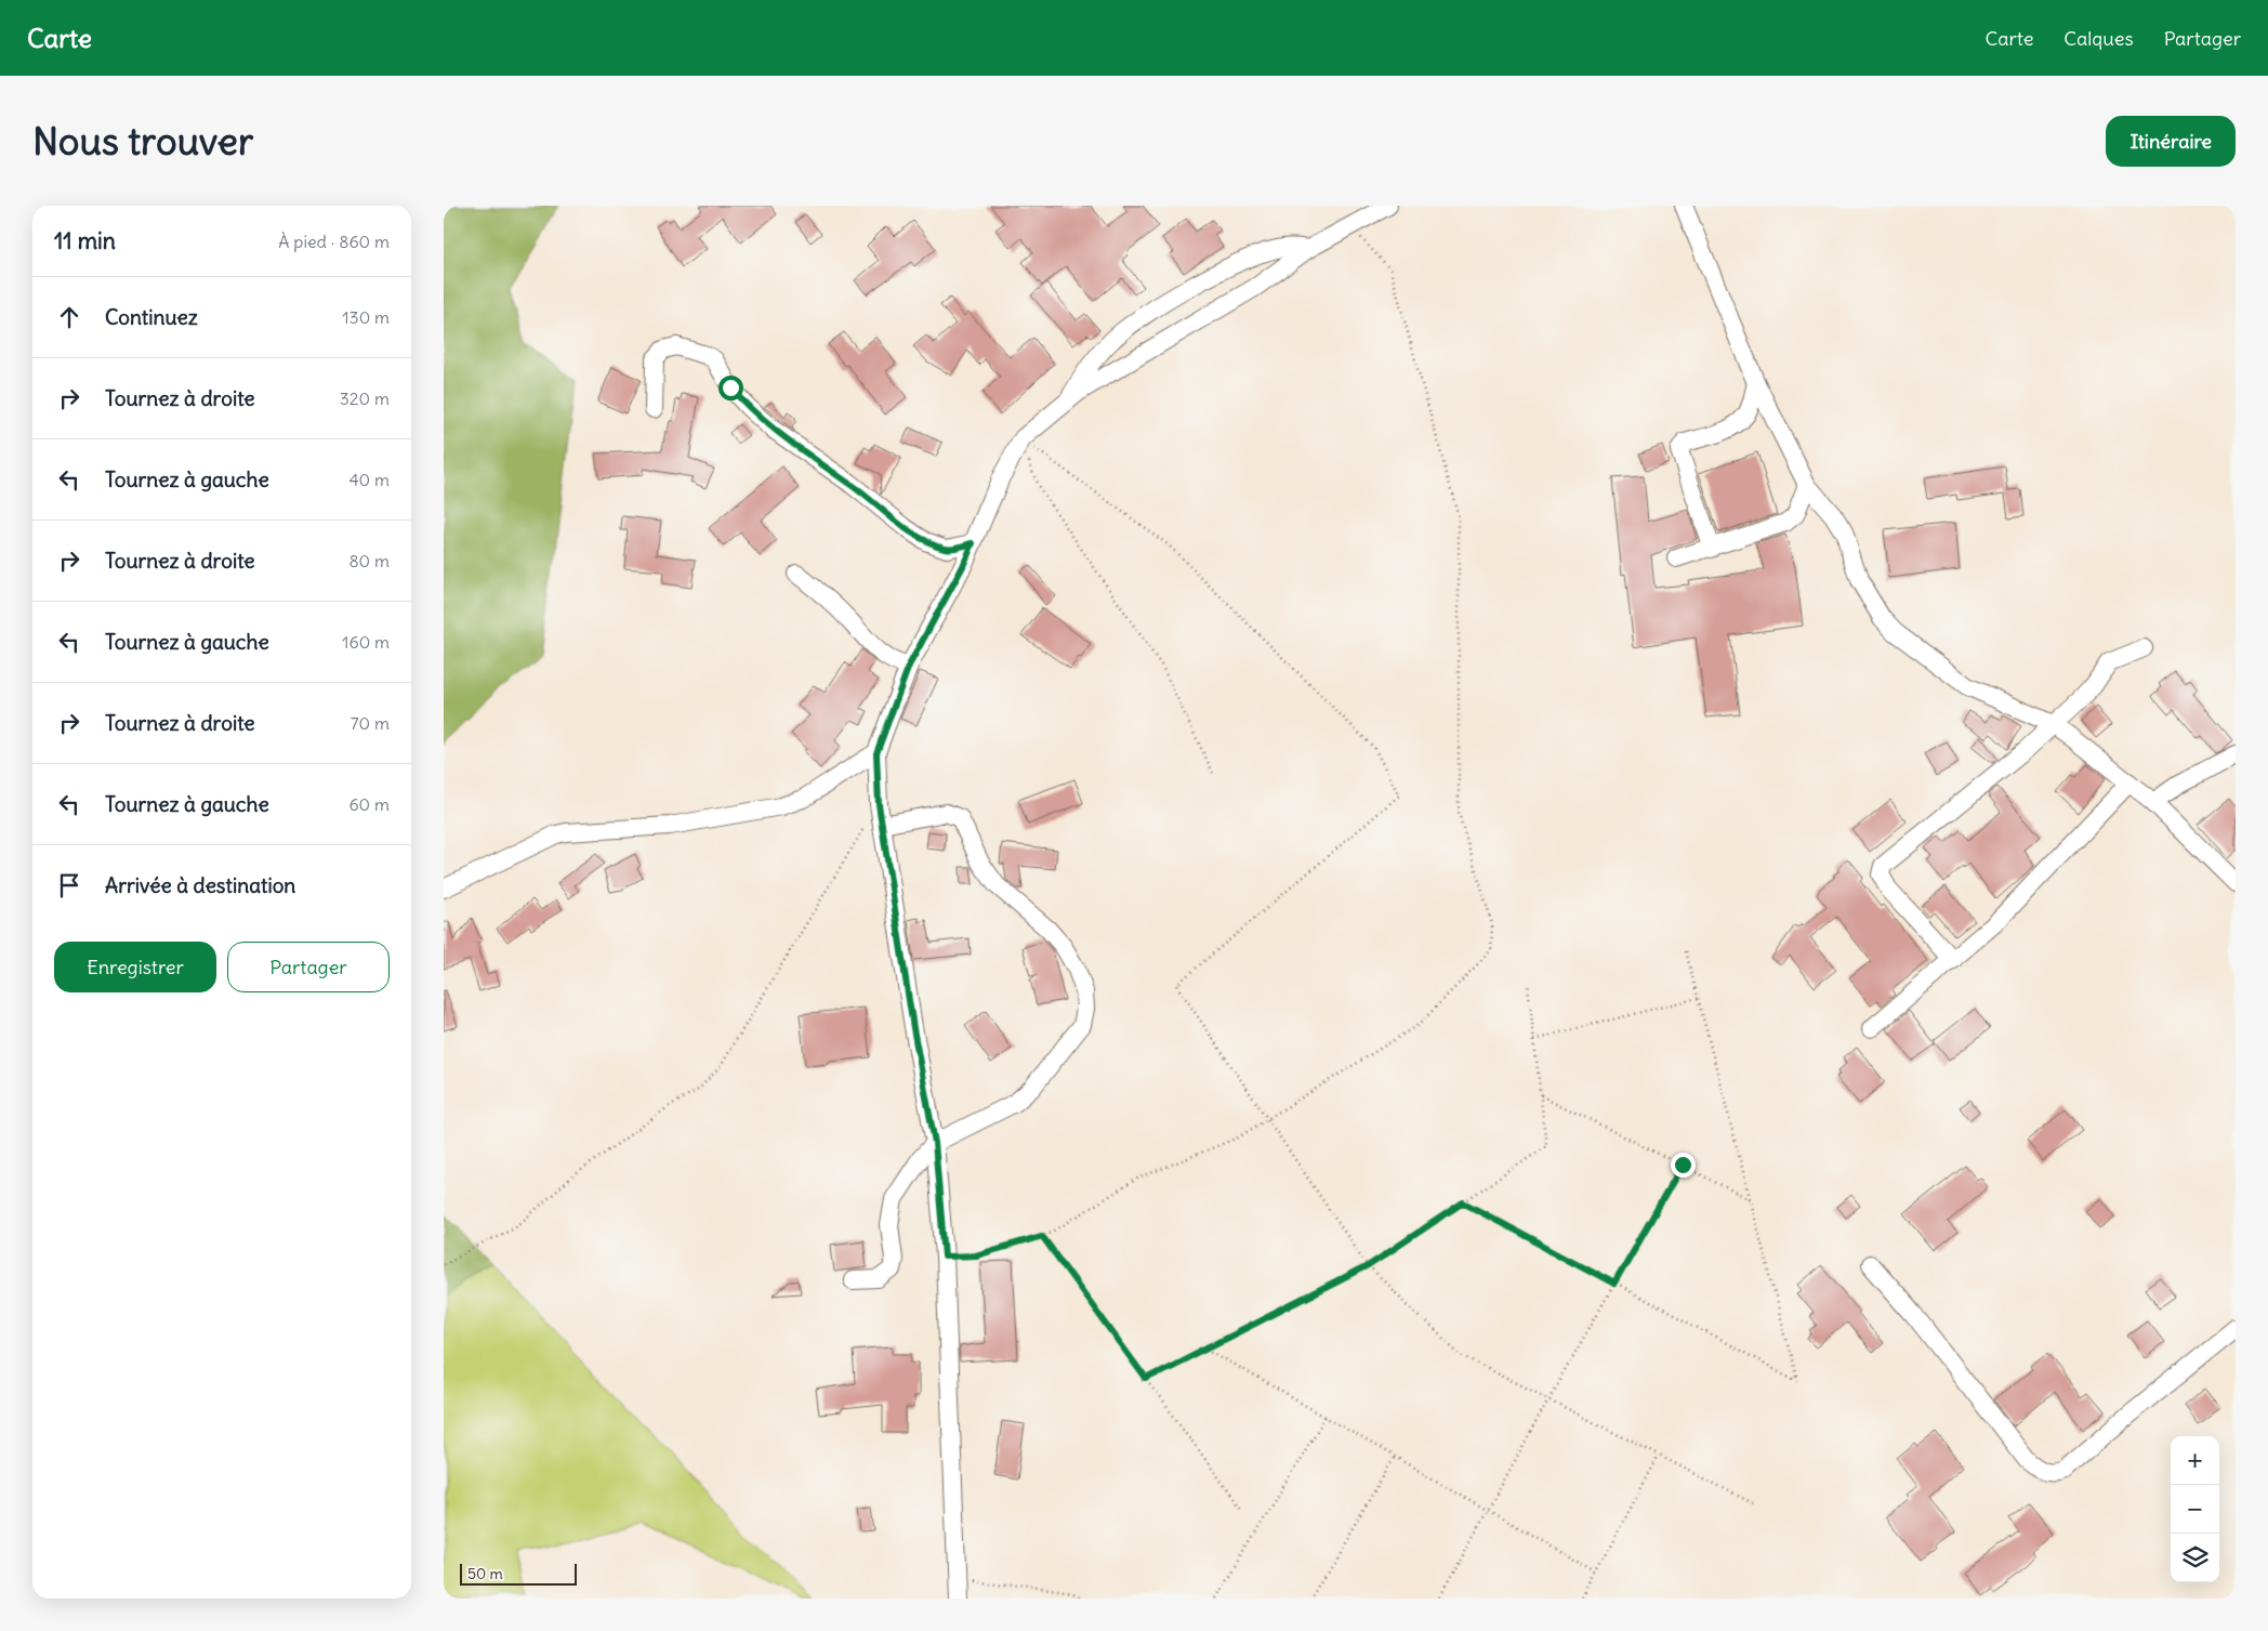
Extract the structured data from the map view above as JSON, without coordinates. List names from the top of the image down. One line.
{"scale_bar":"50 m","page":{"header":"Carte","nav":["Carte","Calques","Partager"],"buttons":["Itinéraire",["Enregistrer","Partager"]],"title":"Nous trouver","heading":["11 min","À pied · 860 m"],"list":[["Continuez","130 m"],["Tournez à droite","320 m"],["Tournez à gauche","40 m"],["Tournez à droite","80 m"],["Tournez à gauche","160 m"],["Tournez à droite","70 m"],["Tournez à gauche","60 m"],"Arrivée à destination"],"map_buttons":["+","−"],"scale":"50 m"}}
